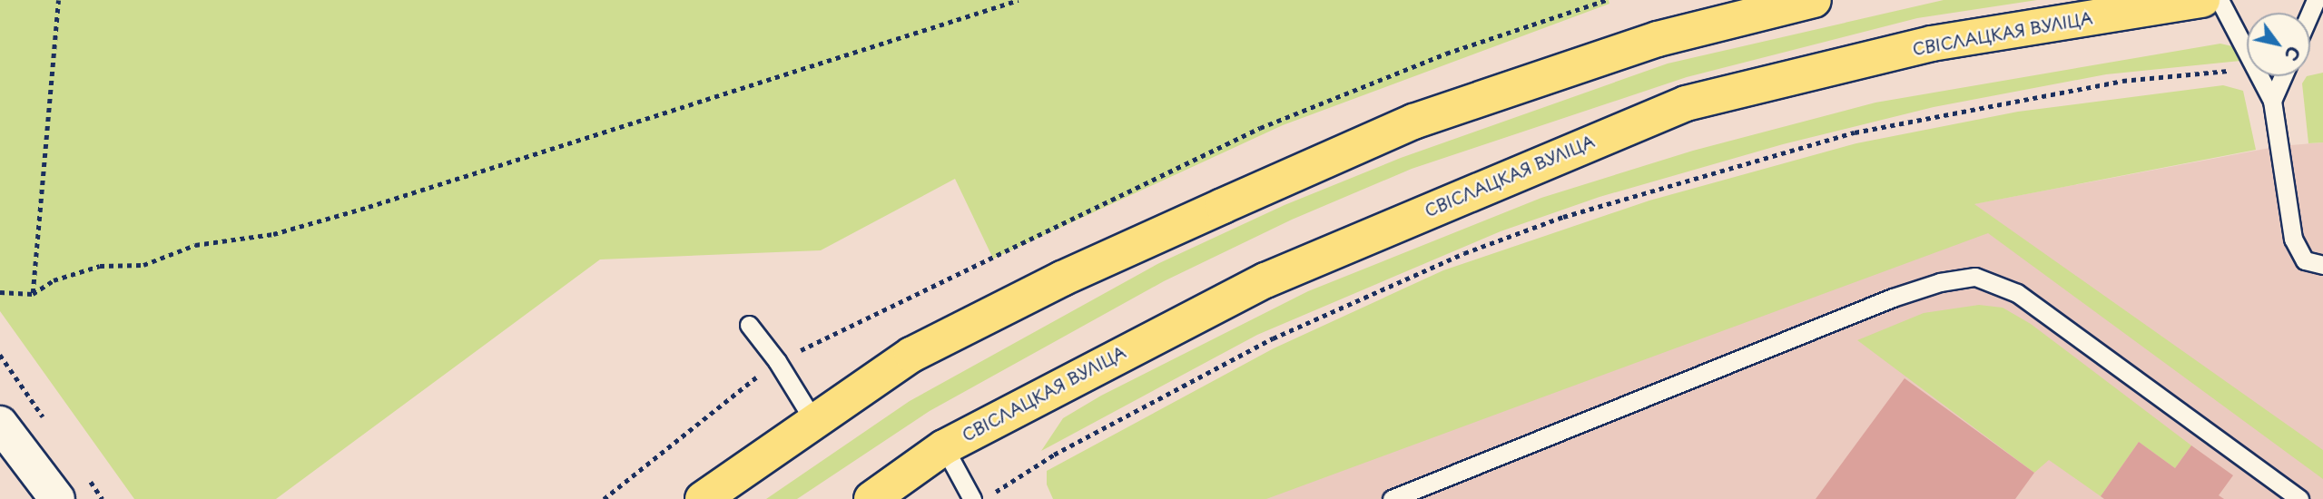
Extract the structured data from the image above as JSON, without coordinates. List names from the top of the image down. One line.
{"streets":{"main road":["СВІСЛАЦКАЯ ВУЛІЦА"]},"north":"bottom right"}
